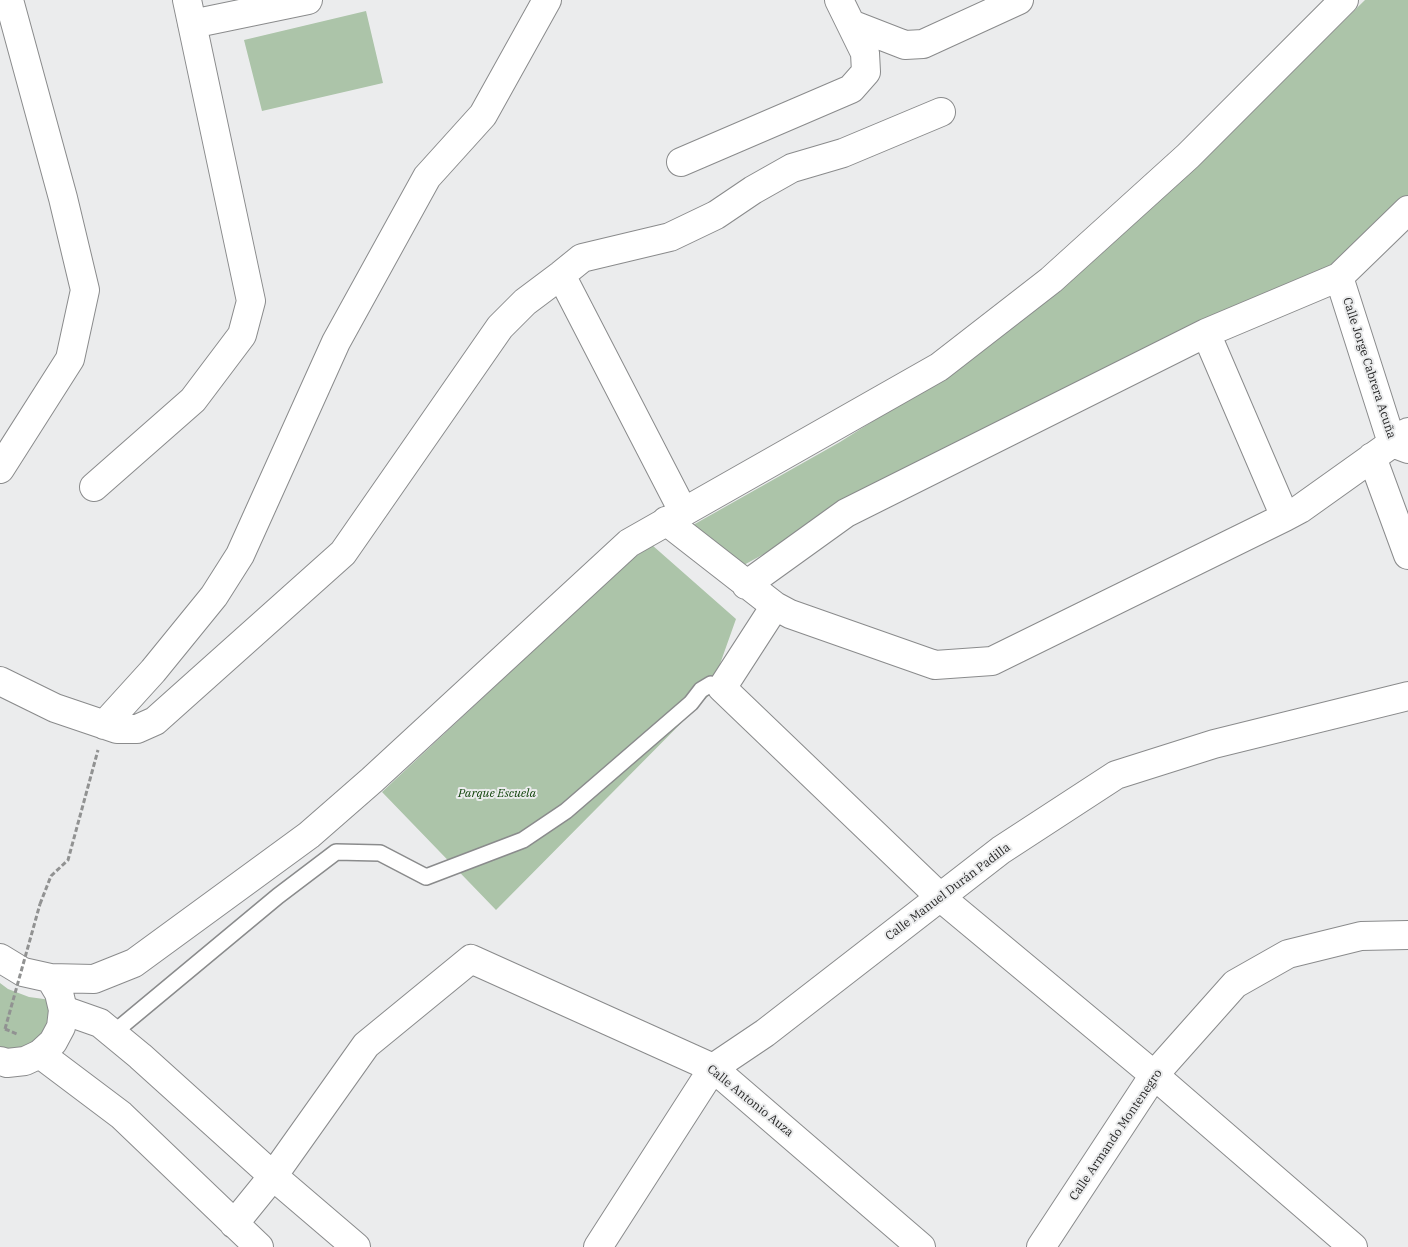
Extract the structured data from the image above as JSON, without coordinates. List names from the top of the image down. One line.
{"streets":{"street":["Calle Jorge Cabrera Acuña","Calle Manuel Durán Padilla","Calle Antonio Auza","Calle Armando Montenegro"]},"crossings":[["Calle Manuel Durán Padilla","Calle Antonio Auza"]],"parks":["Parque Escuela"]}
